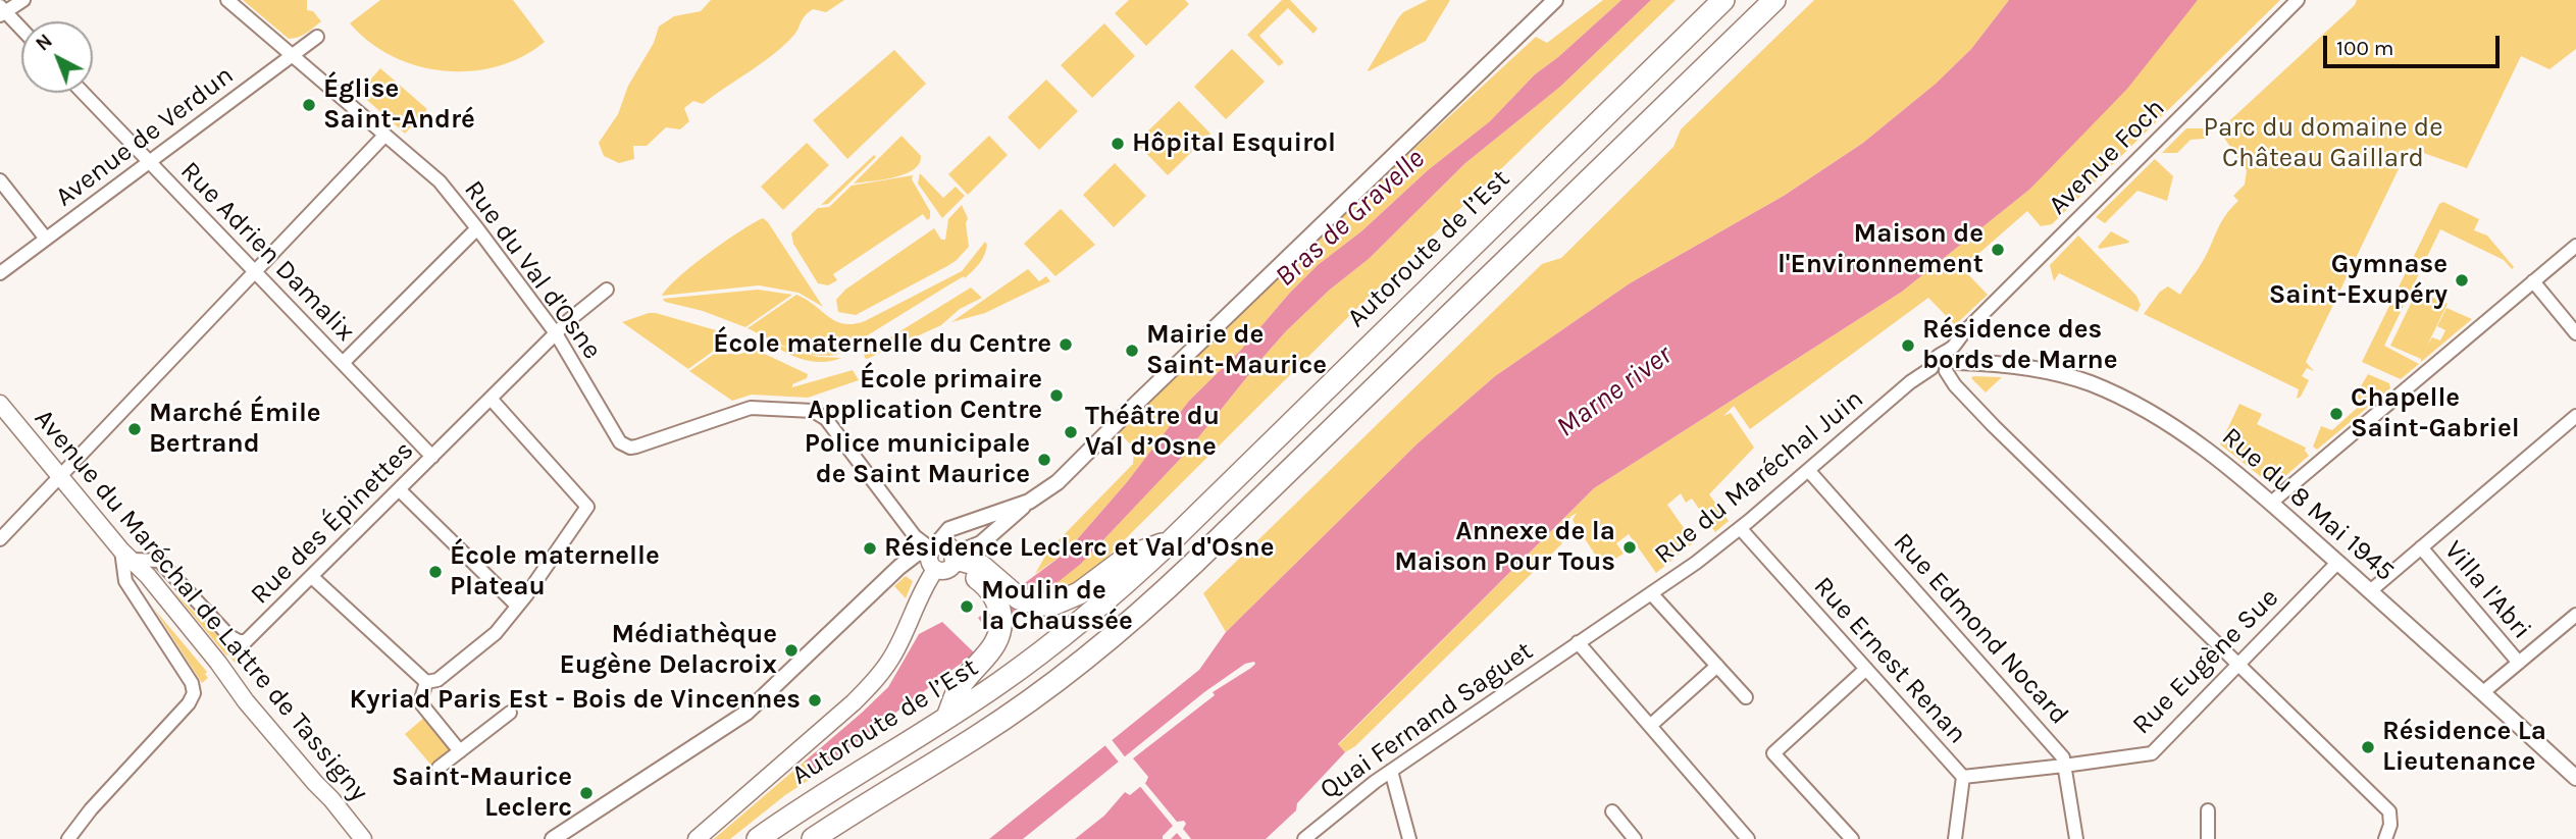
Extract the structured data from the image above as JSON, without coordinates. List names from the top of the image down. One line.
{"streets":{"highway":["Autoroute de l’Est"],"main road":["Avenue du Maréchal de Lattre de Tassigny"],"street":["Avenue de Verdun","Avenue Foch","Rue Adrien Damalix","Rue du Val d'Osne","Rue du Maréchal Juin","Rue du 8 Mai 1945","Rue des Épinettes","Villa l'Abri","Rue Edmond Nocard","Rue Ernest Renan","Rue Eugène Sue","Quai Fernand Saguet"]},"crossings":[["Avenue de Verdun","Rue Adrien Damalix"],["Avenue de Verdun","Rue du Val d'Osne"],["Avenue Foch","Rue du Maréchal Juin"],["Avenue Foch","Rue du 8 Mai 1945"],["Rue Adrien Damalix","Rue des Épinettes"],["Rue du Val d'Osne","Rue des Épinettes"],["Rue du Maréchal Juin","Rue Edmond Nocard"],["Rue du Maréchal Juin","Rue Ernest Renan"],["Rue du Maréchal Juin","Quai Fernand Saguet"],["Rue du 8 Mai 1945","Rue Eugène Sue"],["Rue des Épinettes","Avenue du Maréchal de Lattre de Tassigny"],["Rue Edmond Nocard","Rue Eugène Sue"],["Rue Ernest Renan","Rue Eugène Sue"]],"water":["Bras de Gravelle","Marne river"],"parks":["Parc du domaine de Château Gaillard"],"places":["Église Saint-André","Hôpital Esquirol","Maison de l'Environnement","Gymnase Saint-Exupéry","École maternelle du Centre","Résidence des bords de Marne","Mairie de Saint-Maurice","École primaire Application Centre","Chapelle Saint-Gabriel","Marché Émile Bertrand","Théâtre du Val d’Osne","Police municipale de Saint Maurice","Annexe de la Maison Pour Tous","Résidence Leclerc et Val d'Osne","École maternelle Plateau","Moulin de la Chaussée","Médiathèque Eugène Delacroix","Kyriad Paris Est - Bois de Vincennes","Résidence La Lieutenance","Saint-Maurice Leclerc"],"scale_bar":"100 m","north":"top left"}
